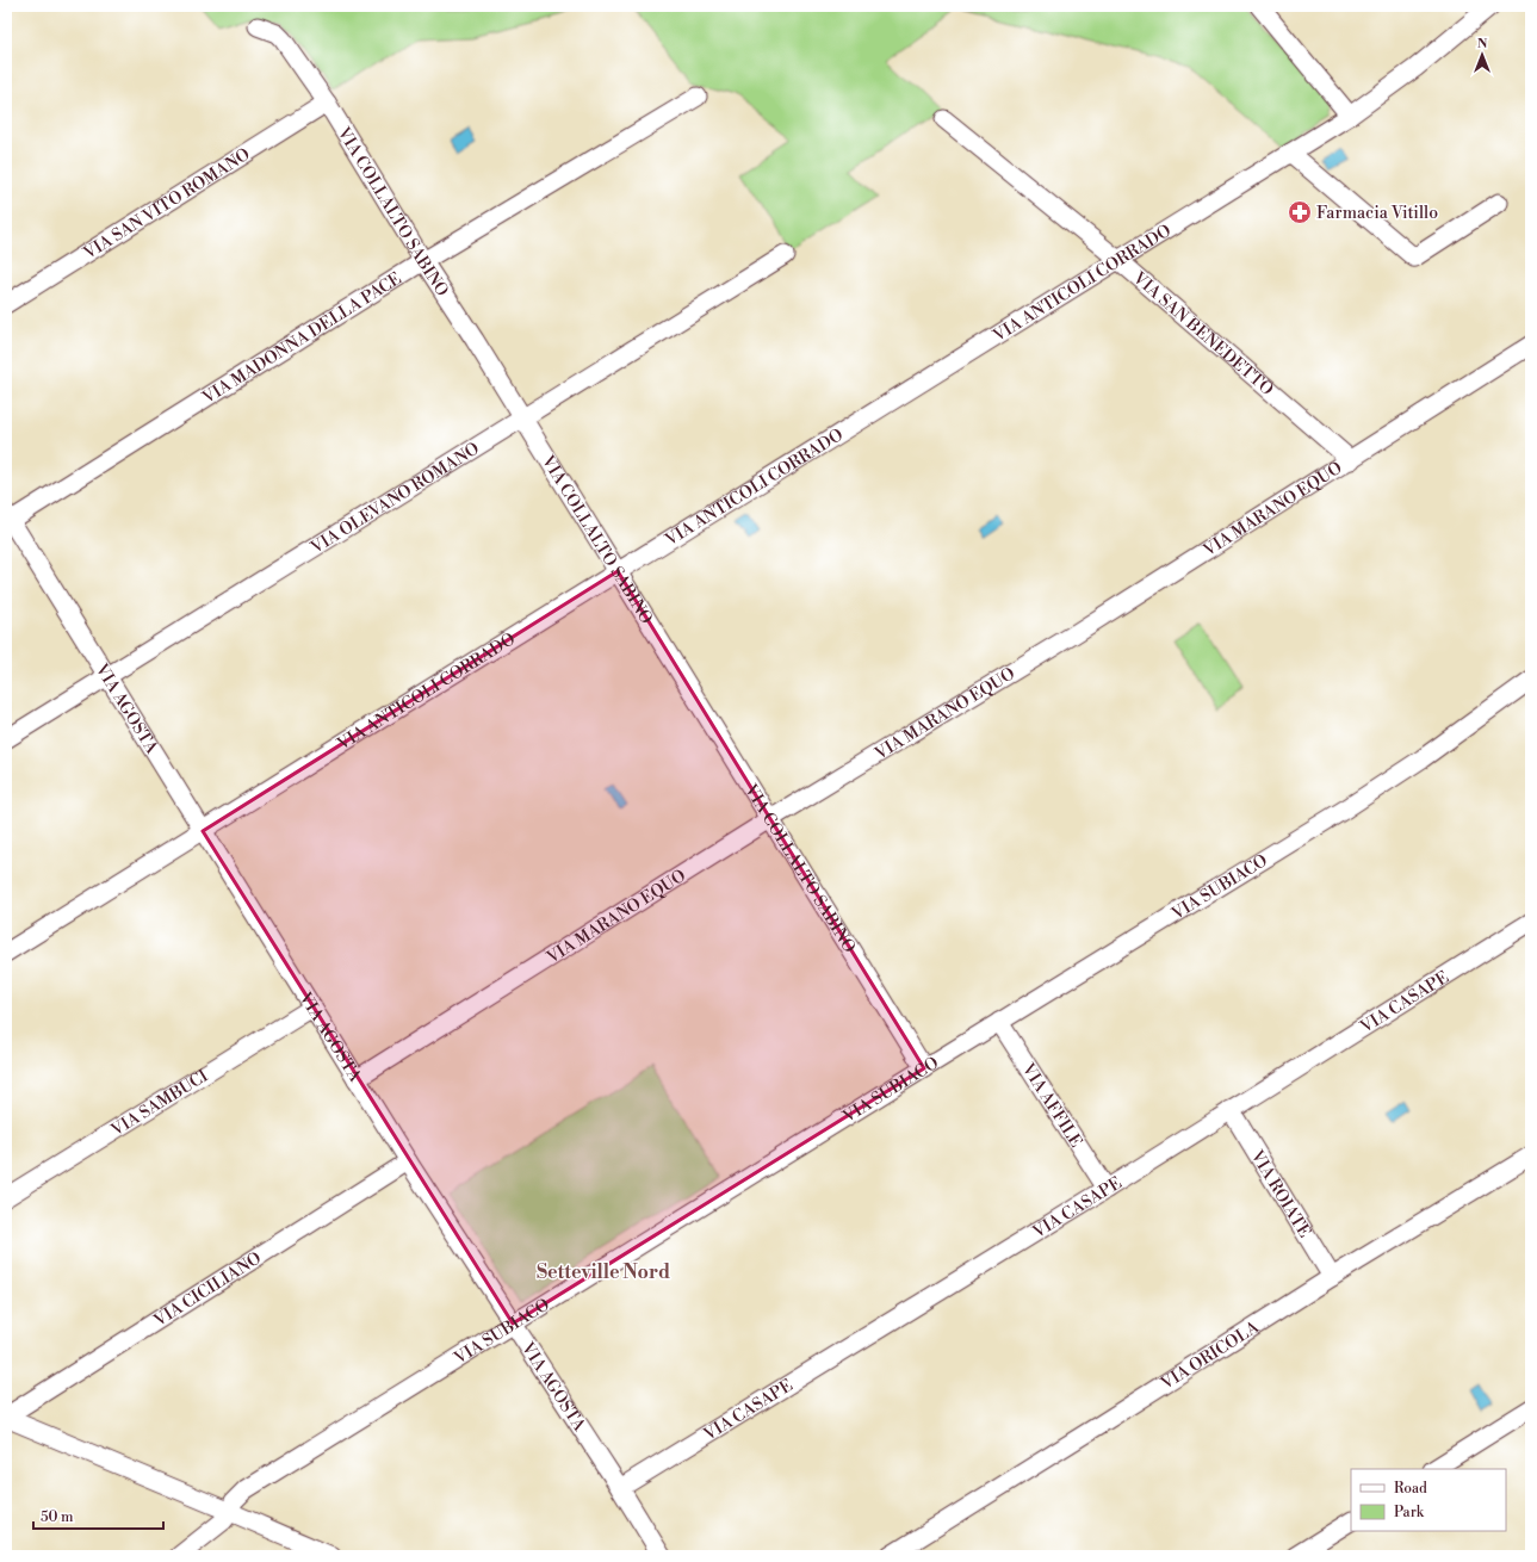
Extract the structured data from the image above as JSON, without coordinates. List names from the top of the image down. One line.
{"streets":{"street":["VIA SAN VITO ROMANO","VIA COLLALTO SABINO","VIA ANTICOLI CORRADO","VIA SAN BENEDETTO","VIA MADONNA DELLA PACE","VIA OLEVANO ROMANO","VIA MARANO EQUO","VIA AGOSTA","VIA SUBIACO","VIA CASAPE","VIA SAMBUCI","VIA AFFILE","VIA ROIATE","VIA CICILIANO","VIA ORICOLA"]},"crossings":[["VIA SAN VITO ROMANO","VIA COLLALTO SABINO"],["VIA COLLALTO SABINO","VIA ANTICOLI CORRADO"],["VIA COLLALTO SABINO","VIA MADONNA DELLA PACE"],["VIA COLLALTO SABINO","VIA OLEVANO ROMANO"],["VIA COLLALTO SABINO","VIA MARANO EQUO"],["VIA COLLALTO SABINO","VIA SUBIACO"],["VIA ANTICOLI CORRADO","VIA SAN BENEDETTO"],["VIA ANTICOLI CORRADO","VIA AGOSTA"],["VIA SAN BENEDETTO","VIA MARANO EQUO"],["VIA MADONNA DELLA PACE","VIA AGOSTA"],["VIA OLEVANO ROMANO","VIA AGOSTA"],["VIA MARANO EQUO","VIA AGOSTA"],["VIA AGOSTA","VIA SUBIACO"],["VIA AGOSTA","VIA CASAPE"],["VIA AGOSTA","VIA SAMBUCI"],["VIA AGOSTA","VIA CICILIANO"],["VIA SUBIACO","VIA AFFILE"],["VIA CASAPE","VIA AFFILE"],["VIA CASAPE","VIA ROIATE"],["VIA ROIATE","VIA ORICOLA"]],"districts":["Setteville Nord"],"places":{"pharmacy":["Farmacia Vitillo"]},"legend":["Road","Park"],"scale_bar":"50 m","north":"top"}
